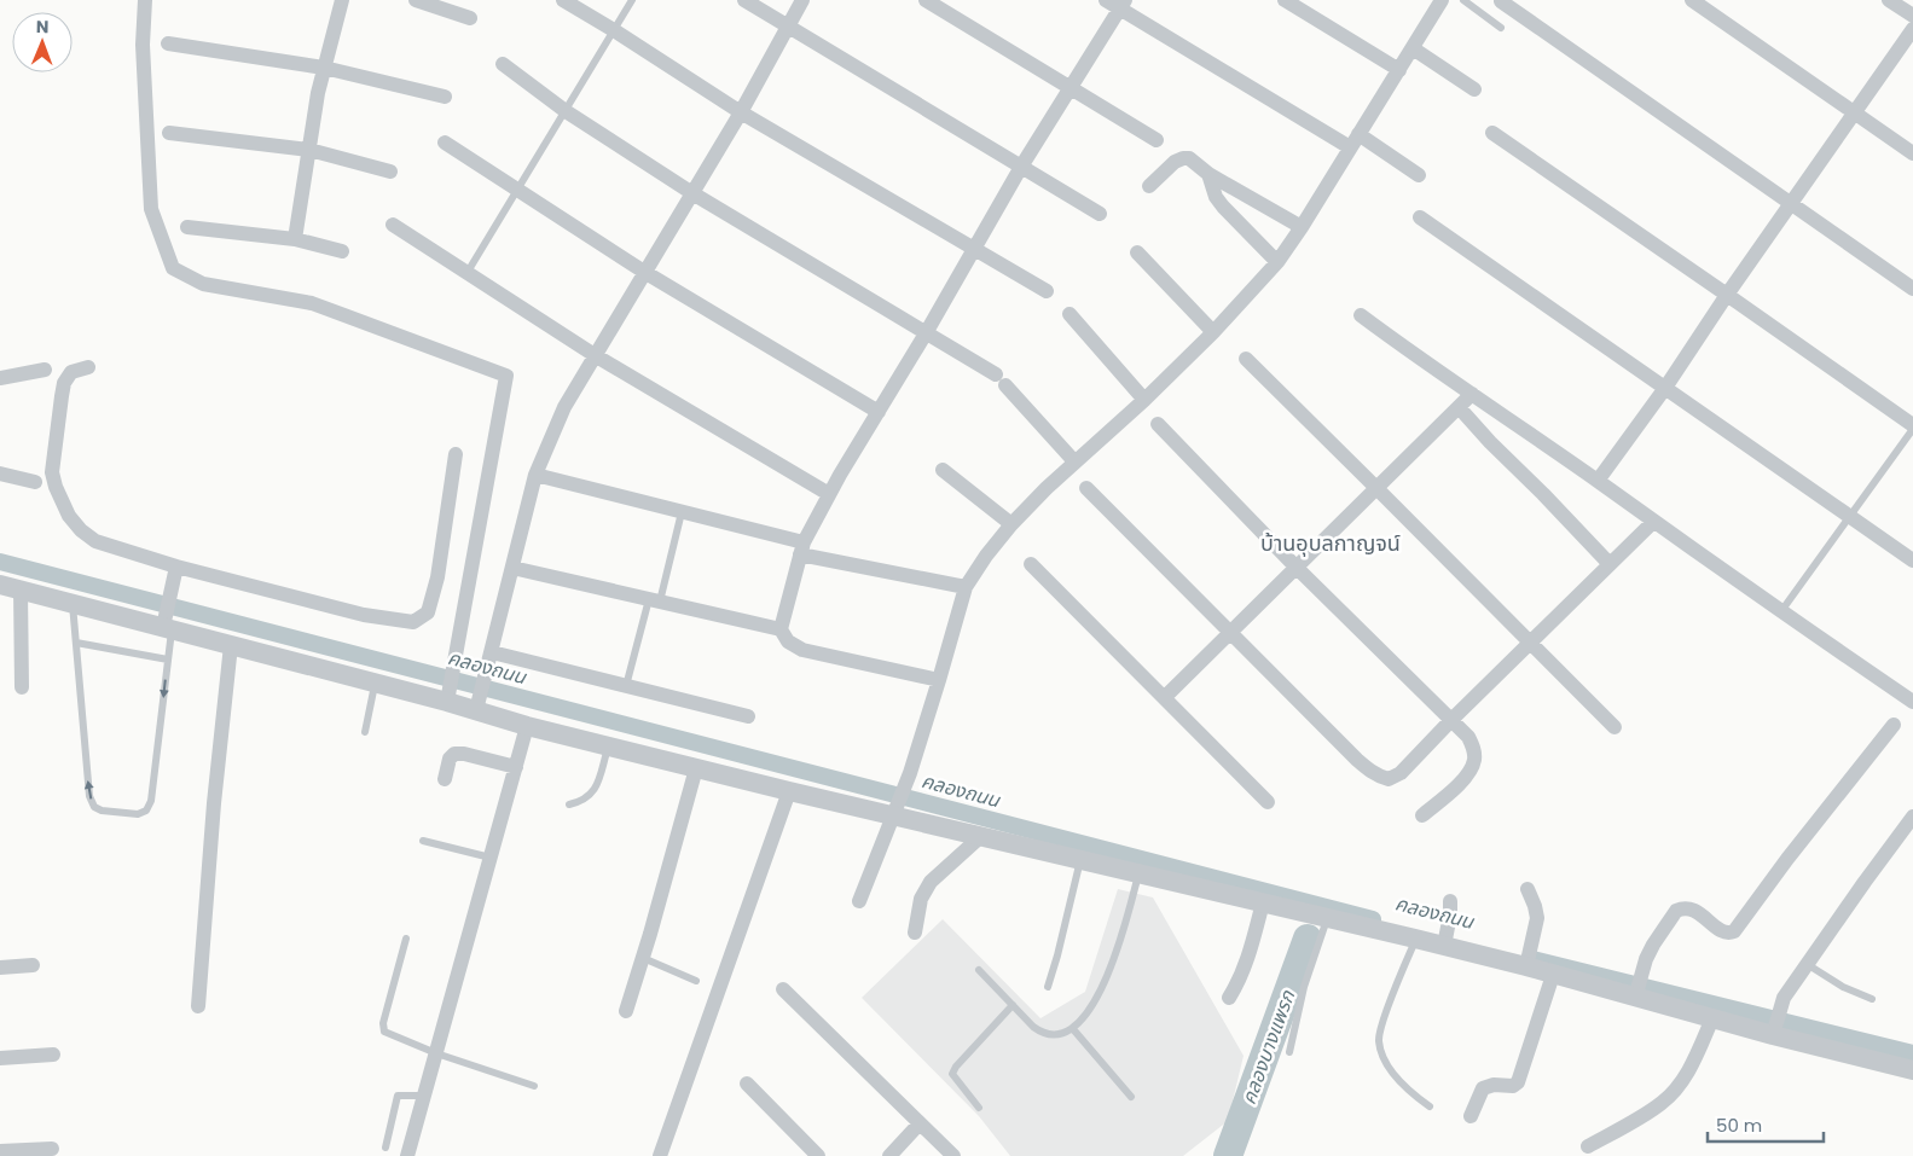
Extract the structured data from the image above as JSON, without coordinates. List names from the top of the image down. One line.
{"districts":["บ้านอุบลกาญจน์"],"water":["คลองถนน","คลองบางแพรก"],"scale_bar":"50 m","north":"top"}
